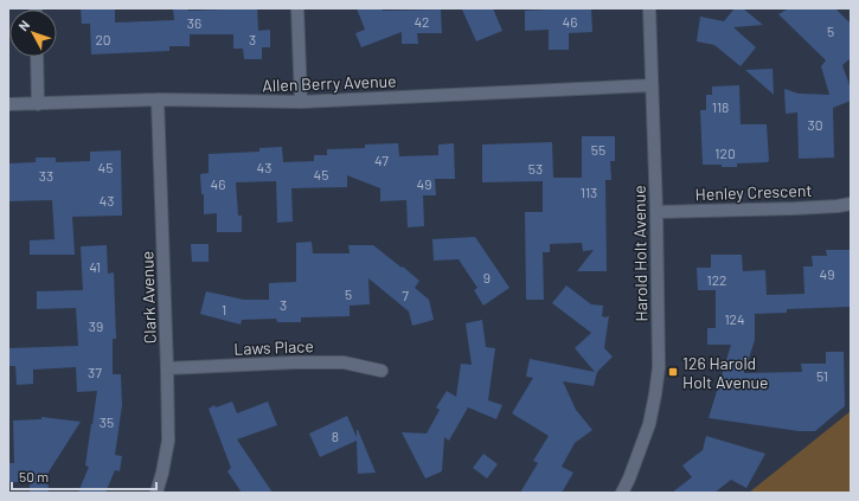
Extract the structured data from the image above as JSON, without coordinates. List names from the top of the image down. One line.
{"streets":{"street":["Allen Berry Avenue","Henley Crescent","Harold Holt Avenue","Clark Avenue","Laws Place"]},"crossings":[["Allen Berry Avenue","Harold Holt Avenue"],["Allen Berry Avenue","Clark Avenue"],["Henley Crescent","Harold Holt Avenue"],["Clark Avenue","Laws Place"]],"places":{"transit":["126 Harold Holt Avenue"]},"house_numbers":["42","46","36","5","20","3","118","30","55","120","47","45","43","53","45","33","46","49","113","43","41","49","9","122","5","7","3","1","124","39","37","51","35","8"],"scale_bar":"50 m","north":"top left"}
